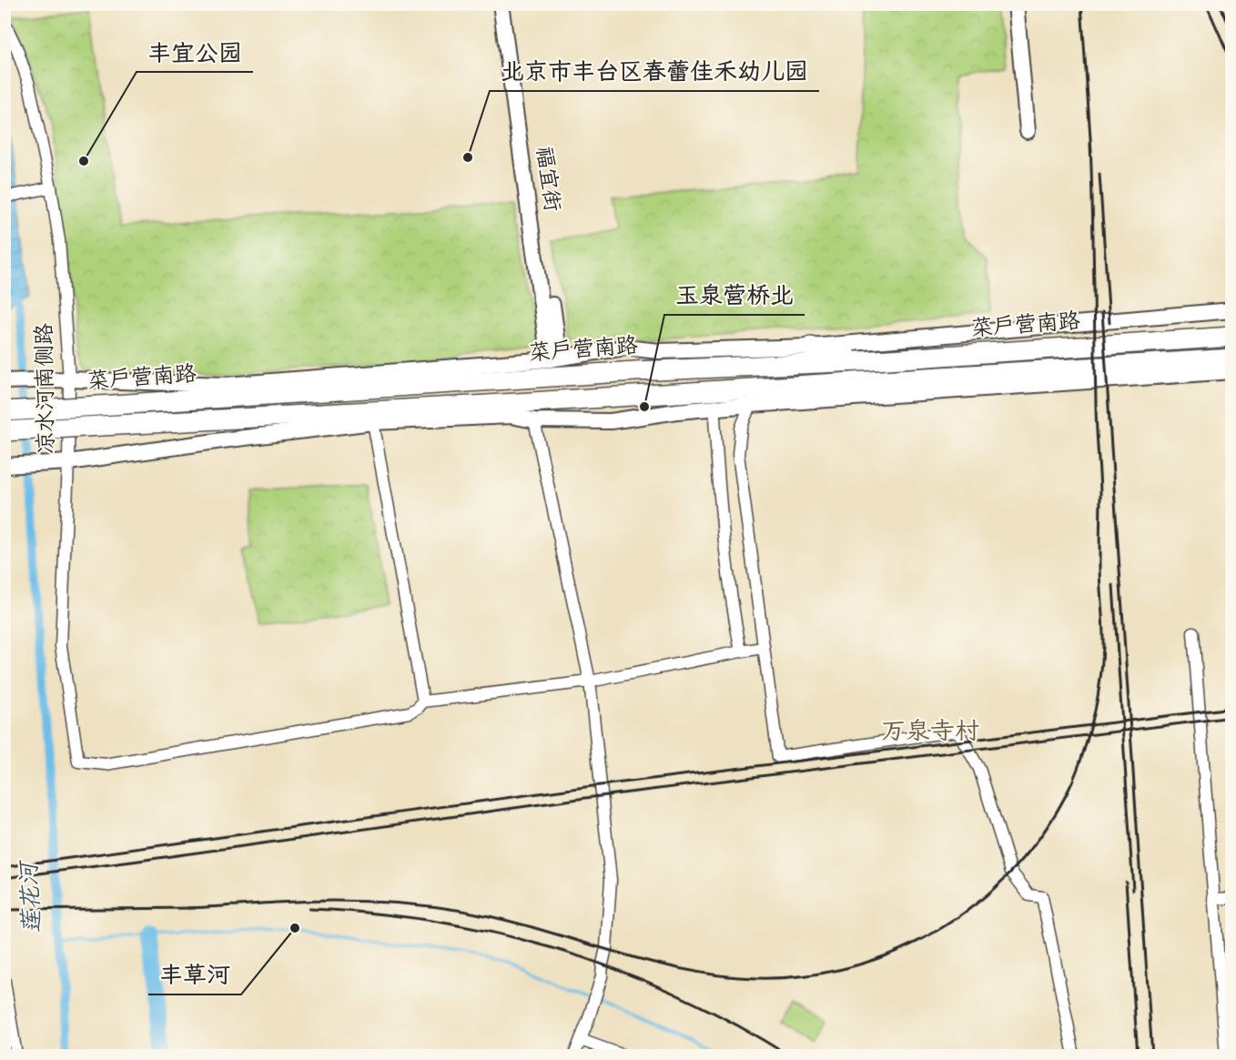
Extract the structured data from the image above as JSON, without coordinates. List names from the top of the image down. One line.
{"streets":{"highway":["菜户营南路"],"street":["福宜街","凉水河南侧路"]},"crossings":[["福宜街","菜户营南路"],["菜户营南路","凉水河南侧路"]],"districts":["万泉寺村"],"water":["莲花河"],"places":["北京市丰台区春蕾佳禾幼儿园","丰宜公园","玉泉营桥北","丰草河"]}
